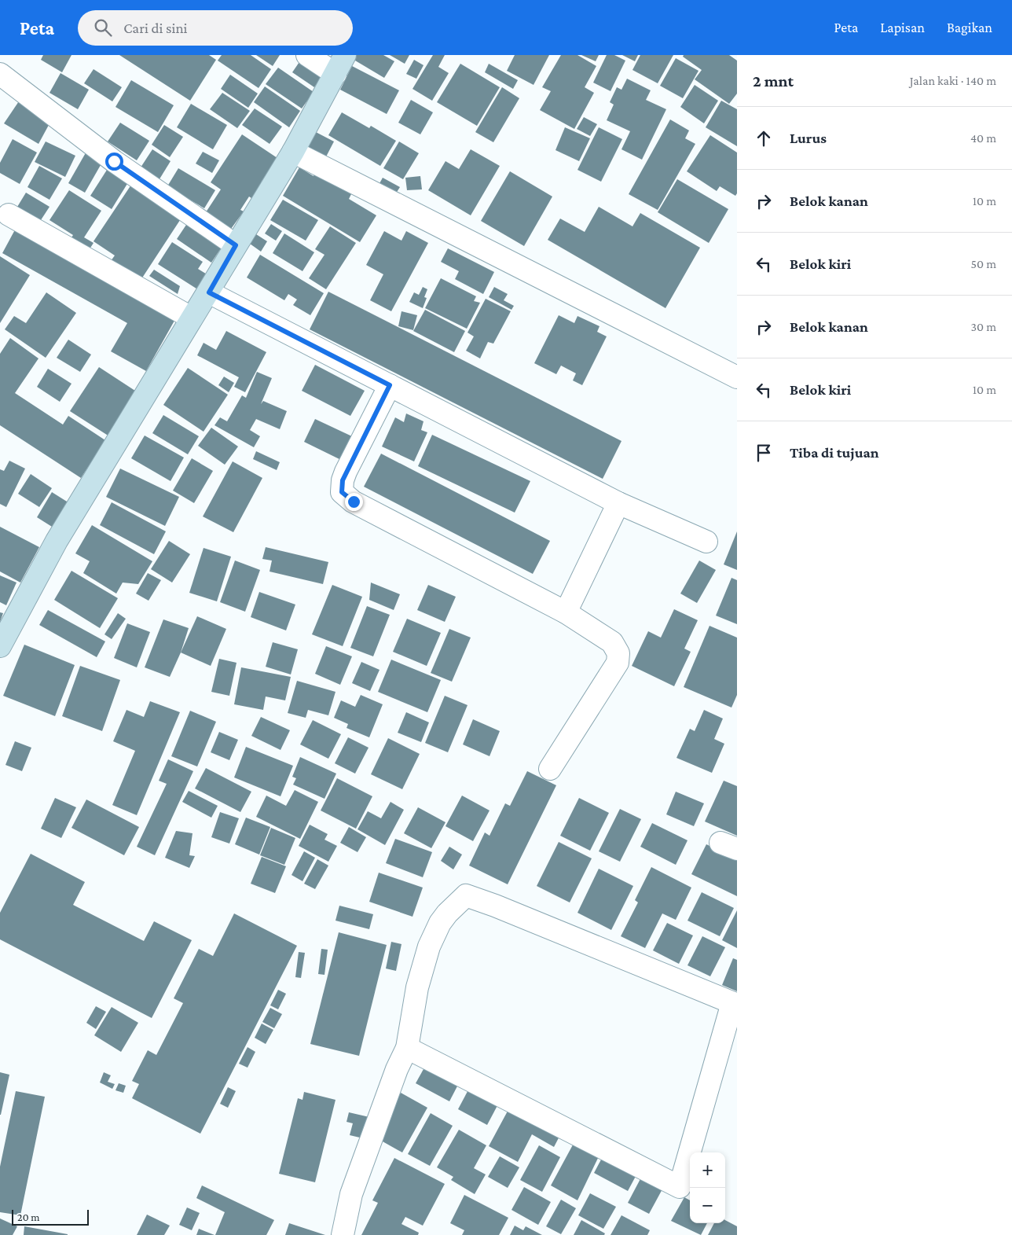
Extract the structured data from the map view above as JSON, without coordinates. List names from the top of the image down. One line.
{"scale_bar":"20 m","page":{"header":"Peta","search":"Cari di sini","nav":["Peta","Lapisan","Bagikan"],"heading":["2 mnt","Jalan kaki · 140 m"],"list":[["Lurus","40 m"],["Belok kanan","10 m"],["Belok kiri","50 m"],["Belok kanan","30 m"],["Belok kiri","10 m"],"Tiba di tujuan"],"map_buttons":["+","−"],"scale":"20 m"}}
